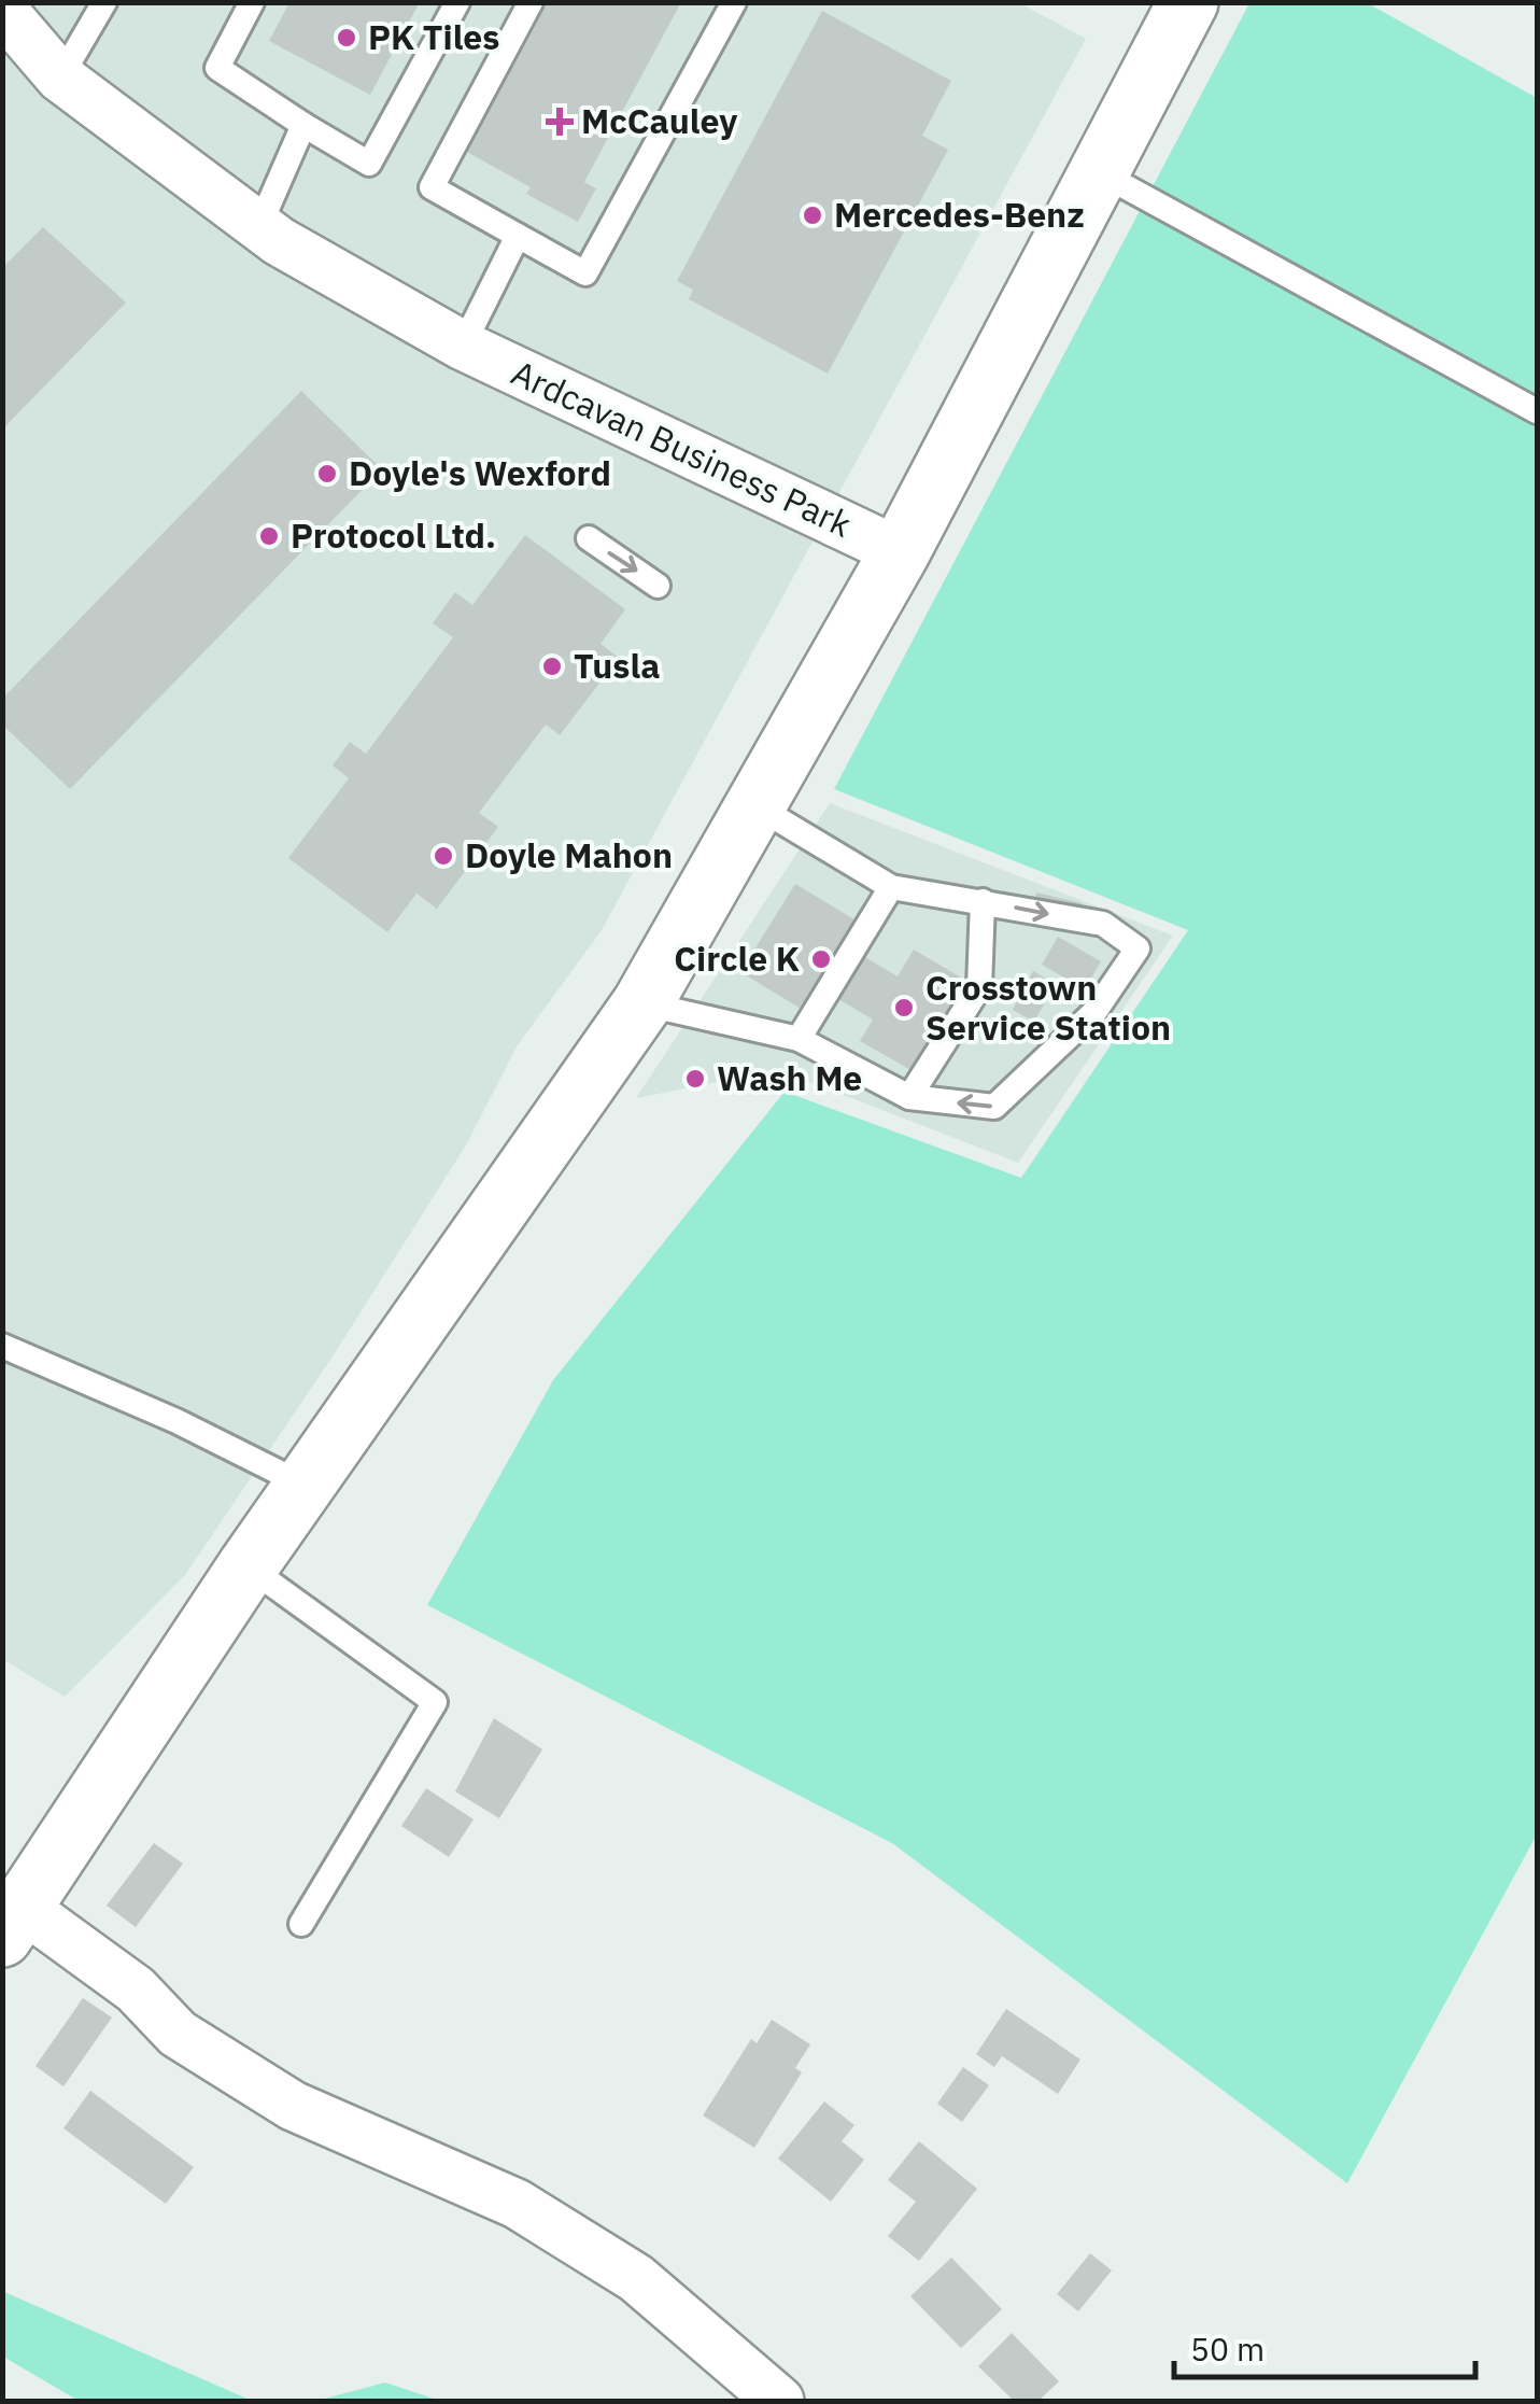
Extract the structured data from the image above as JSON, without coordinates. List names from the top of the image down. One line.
{"streets":{"street":["Ardcavan Business Park"]},"places":{"other":["PK Tiles","Mercedes-Benz","Doyle's Wexford","Protocol Ltd.","Tusla","Doyle Mahon","Circle K","Crosstown Service Station","Wash Me"],"health":["McCauley"]},"scale_bar":"50 m"}
